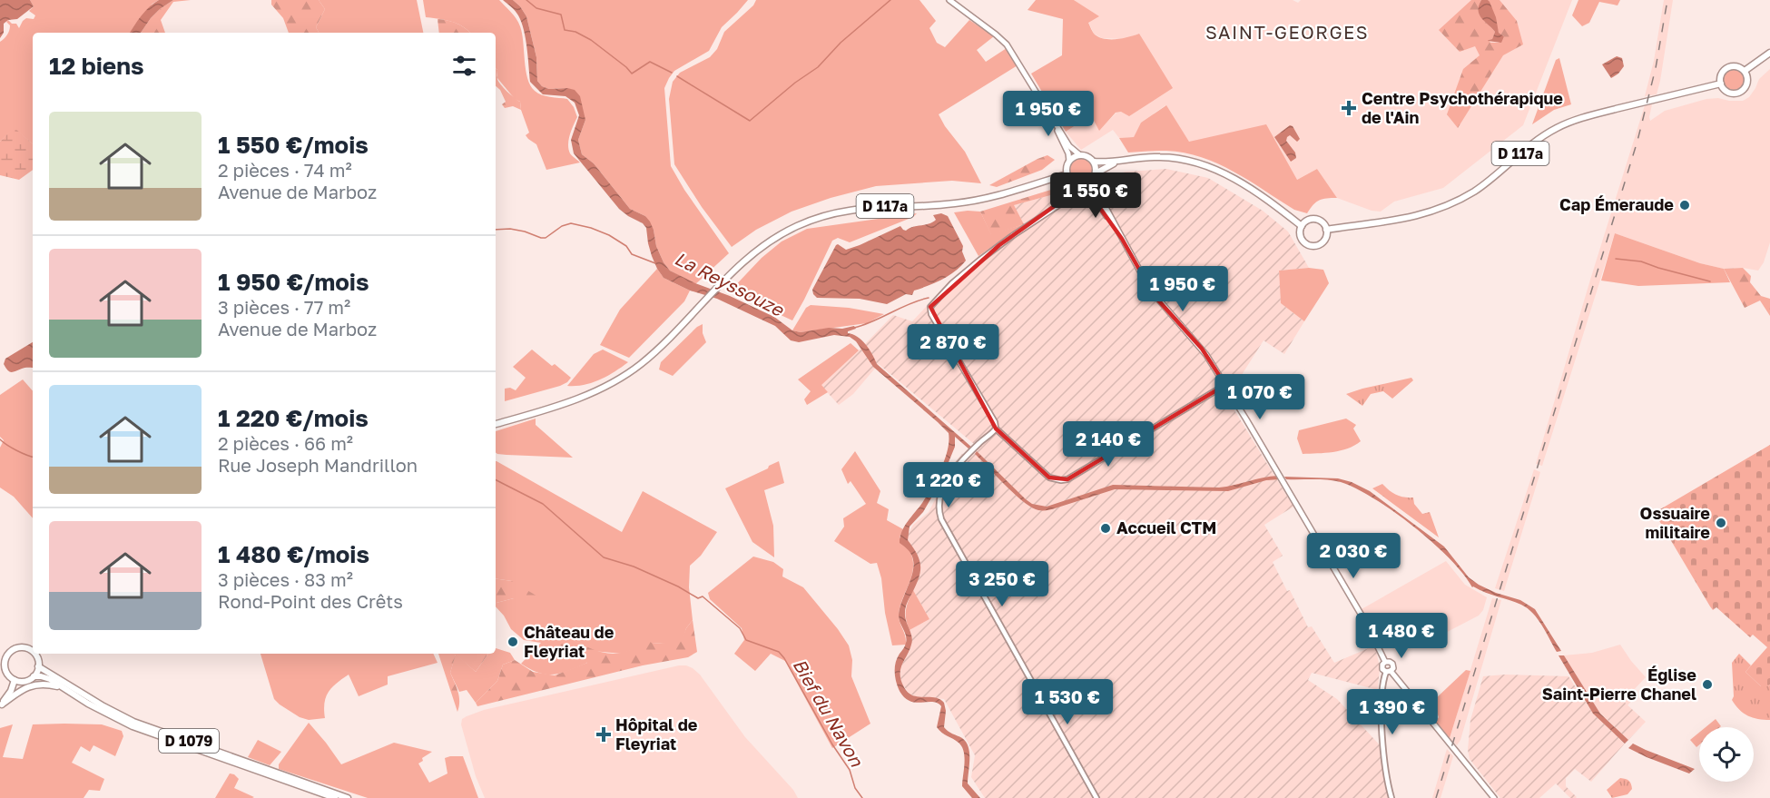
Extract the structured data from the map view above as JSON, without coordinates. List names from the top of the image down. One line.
{"streets":{"main road":["D 117a","D 1079"]},"districts":["SAINT-GEORGES"],"water":["La Reyssouze","Bief du Navon"],"places":{"health":["Centre Psychothérapique de l'Ain","Hôpital de Fleyriat"],"other":["Cap Émeraude","Ossuaire militaire","Accueil CTM","Château de Fleyriat","Église Saint-Pierre Chanel"]},"page":{"heading":"12 biens","price":["1 950 €","1 550 €","1 950 €","2 870 €","1 070 €","2 140 €","1 220 €","2 030 €","3 250 €","1 480 €","1 530 €","1 390 €"],"list":[{"name":"1 550 €/mois","note":"2 pièces · 74 m² · Avenue de Marboz"},{"name":"1 950 €/mois","note":"3 pièces · 77 m² · Avenue de Marboz"},{"name":"1 220 €/mois","note":"2 pièces · 66 m² · Rue Joseph Mandrillon"},{"name":"1 480 €/mois","note":"3 pièces · 83 m² · Rond-Point des Crêts"}]}}
